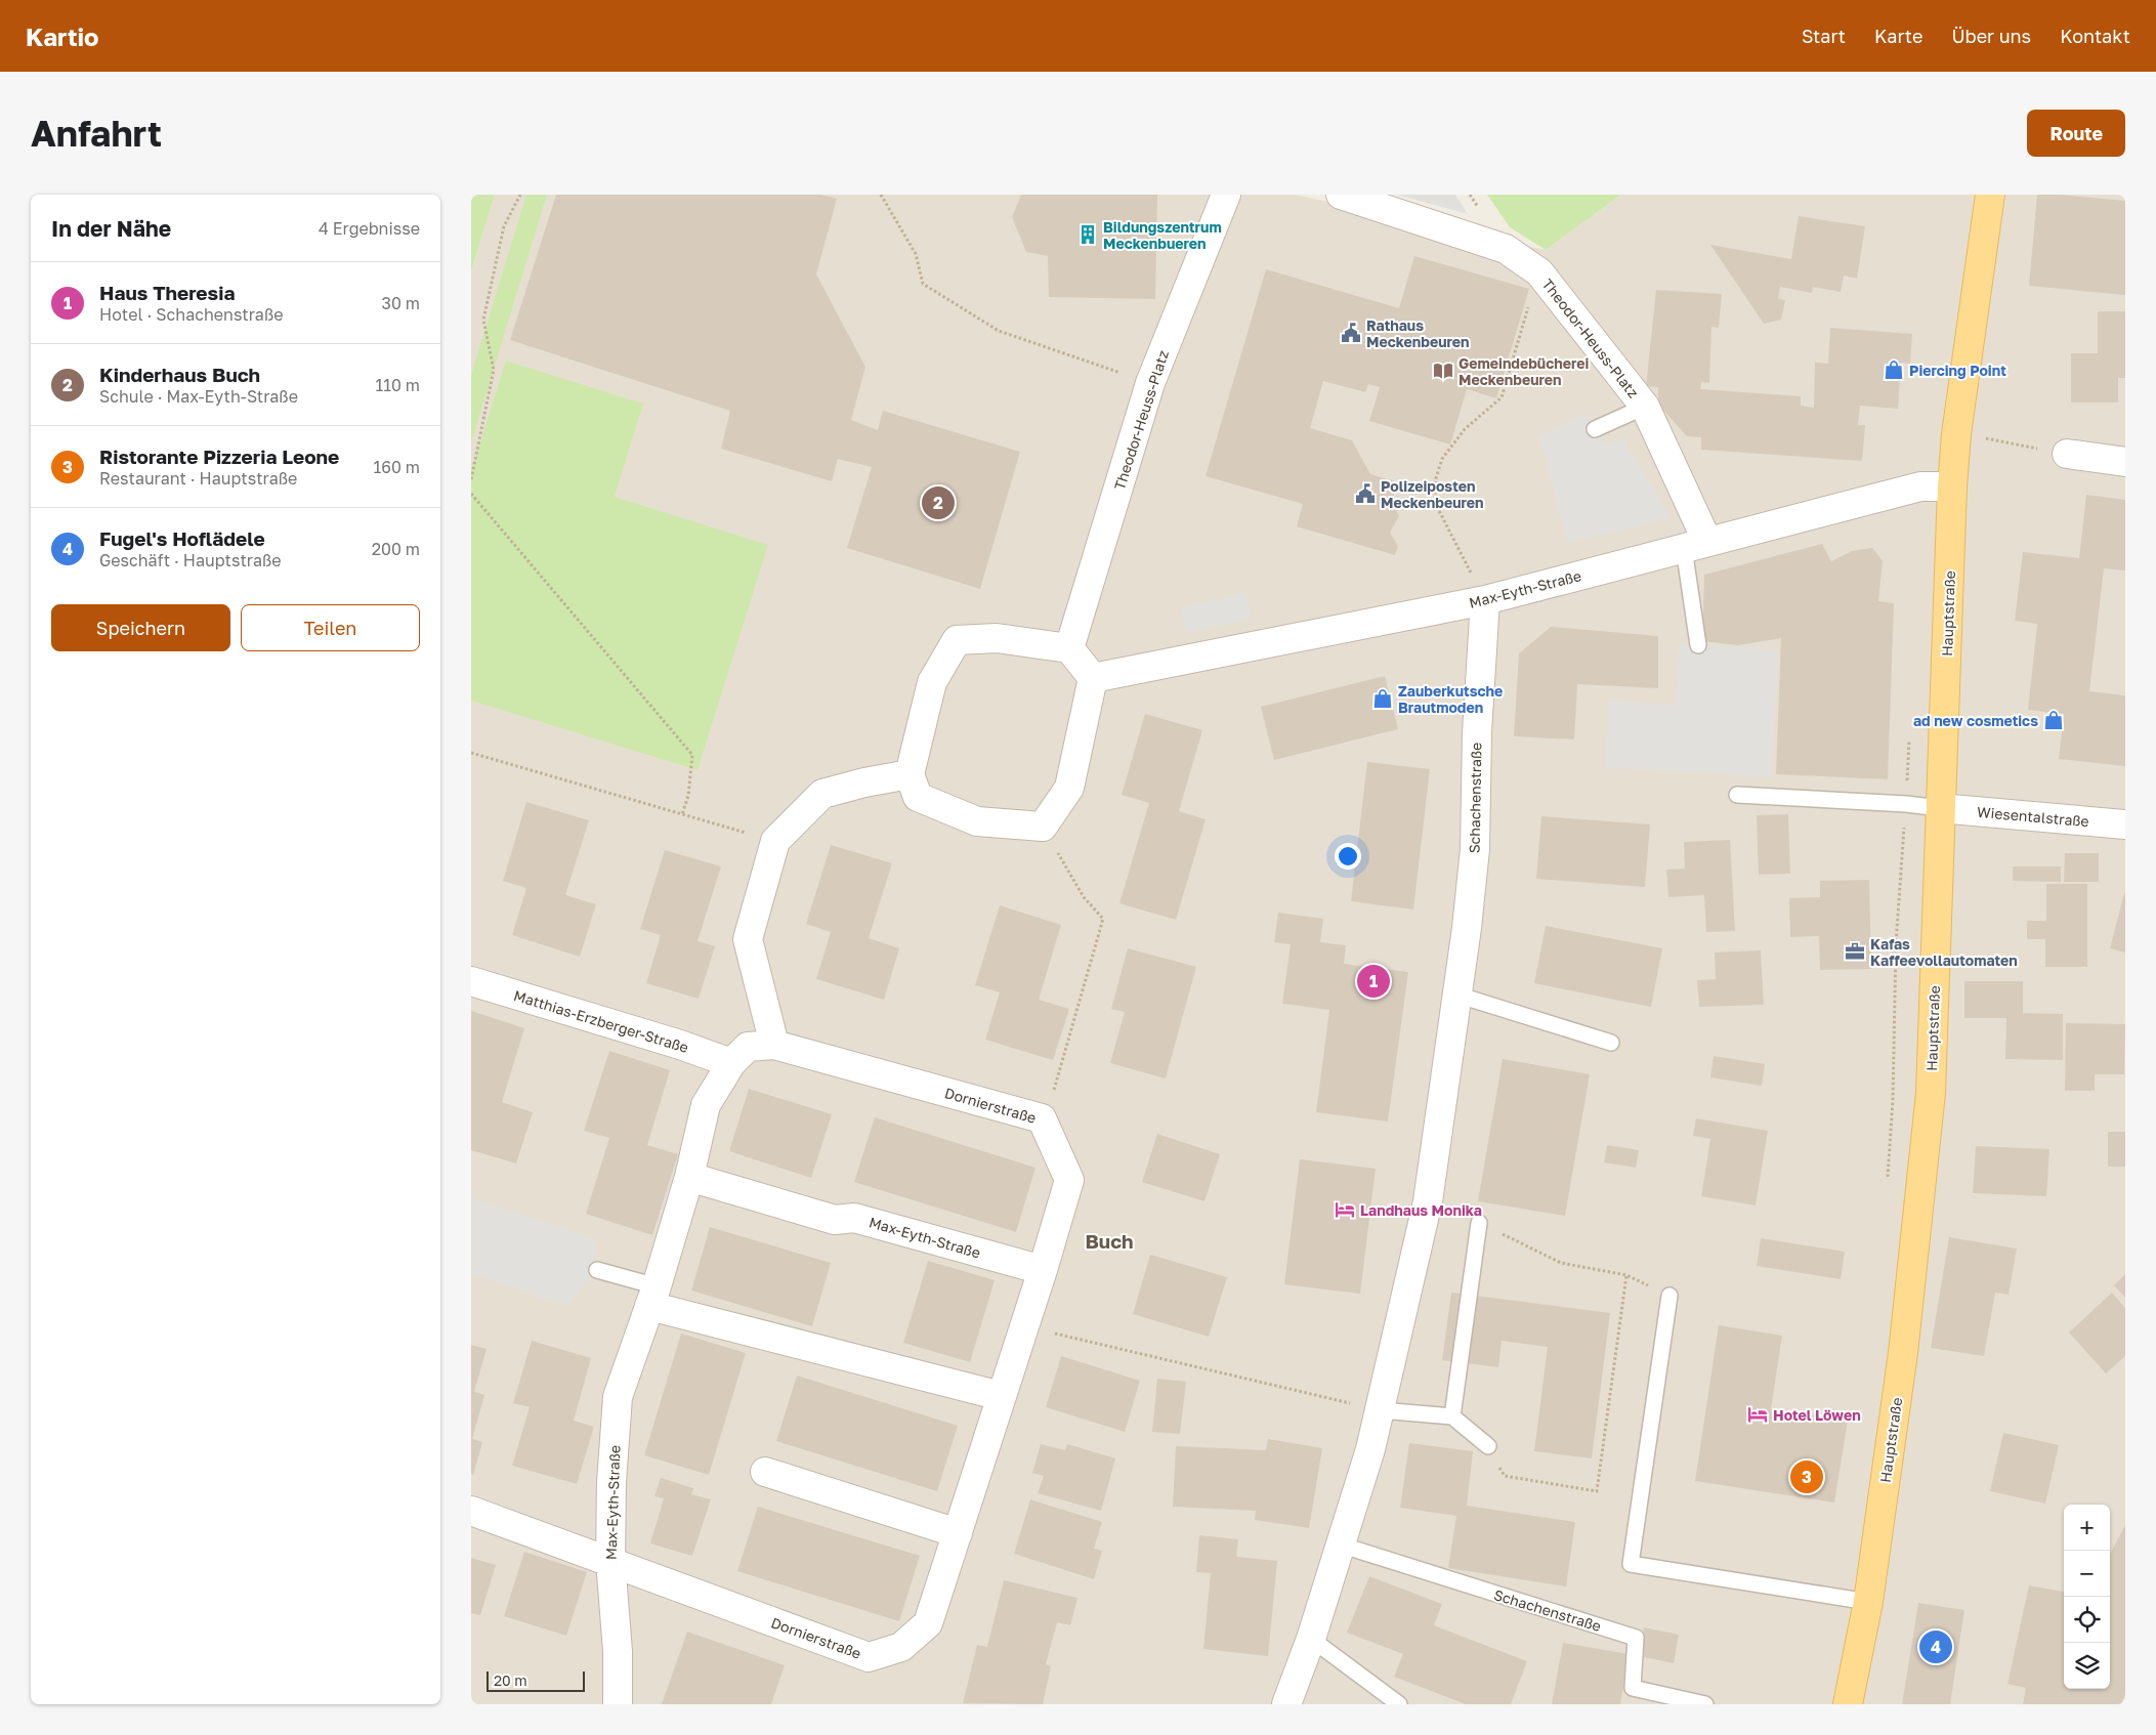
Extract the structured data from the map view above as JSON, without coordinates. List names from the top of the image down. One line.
{"streets":{"main road":["Hauptstraße"],"street":["Theodor-Heuss-Platz","Max-Eyth-Straße","Schachenstraße","Wiesentalstraße","Matthias-Erzberger-Straße","Dornierstraße"]},"crossings":[["Theodor-Heuss-Platz","Max-Eyth-Straße"],["Max-Eyth-Straße","Hauptstraße"],["Max-Eyth-Straße","Schachenstraße"],["Max-Eyth-Straße","Matthias-Erzberger-Straße"],["Max-Eyth-Straße","Dornierstraße"],["Hauptstraße","Wiesentalstraße"]],"districts":["Buch"],"places":{"building":["Bildungszentrum Meckenbueren"],"public building":["Rathaus Meckenbeuren","Polizeiposten Meckenbeuren"],"shop":["Piercing Point","Zauberkutsche Brautmoden","ad new cosmetics"],"library":["Gemeindebücherei Meckenbeuren"],"office":["Kafas Kaffeevollautomaten"],"hotel":["Landhaus Monika","Hotel Löwen"]},"scale_bar":"20 m","page":{"header":"Kartio","nav":["Start","Karte","Über uns","Kontakt"],"buttons":["Route",["Speichern","Teilen"]],"title":"Anfahrt","heading":["In der Nähe","4 Ergebnisse"],"list":[{"mark":"1","name":"Haus Theresia","note":"Hotel · Schachenstraße","value":"30 m"},{"mark":"2","name":"Kinderhaus Buch","note":"Schule · Max-Eyth-Straße","value":"110 m"},{"mark":"3","name":"Ristorante Pizzeria Leone","note":"Restaurant · Hauptstraße","value":"160 m"},{"mark":"4","name":"Fugel's Hoflädele","note":"Geschäft · Hauptstraße","value":"200 m"}],"pins":["2","1","3","4"],"map_buttons":["+","−"],"scale":"20 m"}}
